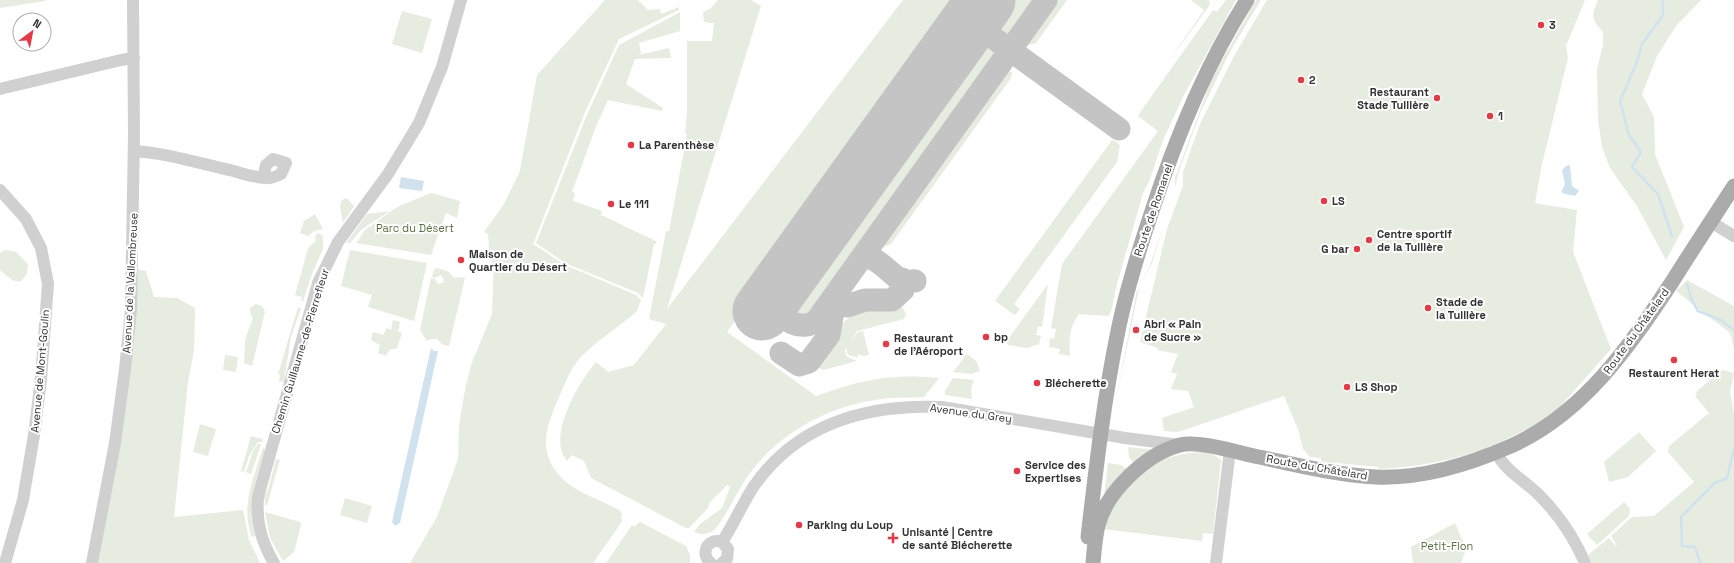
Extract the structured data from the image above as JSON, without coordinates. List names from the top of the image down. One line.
{"streets":{"main road":["Route de Romanel","Route du Châtelard"],"street":["Avenue de la Vallombreuse","Chemin Guillaume-de-Pierrefleur","Avenue de Mont-Goulin","Avenue du Grey"]},"crossings":[["Route de Romanel","Avenue du Grey"],["Route du Châtelard","Avenue du Grey"]],"parks":["Parc du Désert","Petit-Flon"],"places":{"other":["3","2","Restaurant Stade Tuilière","1","La Parenthèse","LS","Le 111","Centre sportif de la Tuilière","G bar","Maison de Quartier du Désert","Stade de la Tuilière","Abri « Pain de Sucre »","bp","Restaurant de l'Aéroport","Restaurent Herat","Blécherette","LS Shop","Service des Expertises","Parking du Loup"],"health":["Unisanté | Centre de santé Blécherette"]},"north":"top right"}
